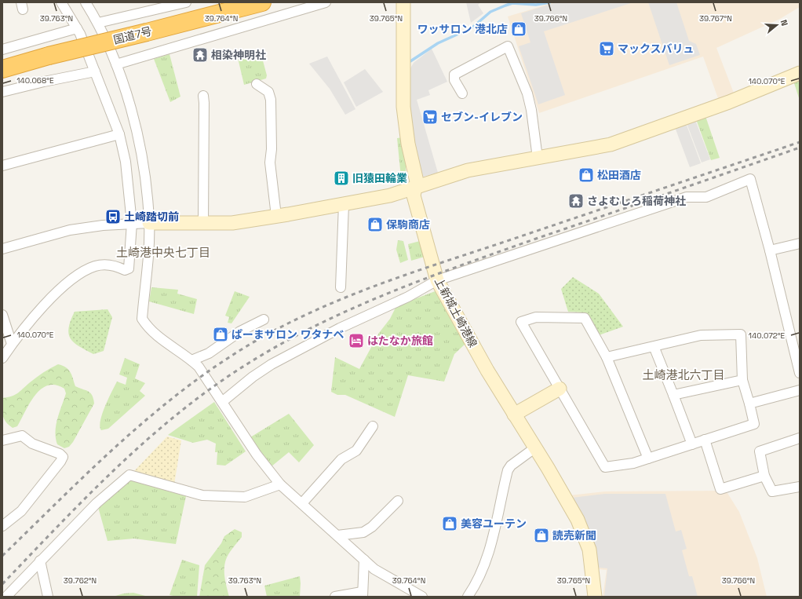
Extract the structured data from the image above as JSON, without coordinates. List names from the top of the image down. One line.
{"streets":{"highway":["国道7号"],"street":["上新城土崎港線"]},"districts":["土崎港中央七丁目","土崎港北六丁目"],"places":{"shop":["ワッサロン 港北店","松田酒店","保駒商店","ぱーまサロン ワタナベ","美容ユーテン","読売新聞"],"supermarket":["マックスバリュ","セブン-イレブン"],"temple":["相染神明社","さよむしろ稲荷神社"],"building":["旧猿田輪業"],"bus stop":["土崎踏切前"],"hotel":["はたなか旅館"]},"north":"right","coordinates":["39.763°N","39.764°N","39.765°N","39.766°N","39.767°N","140.068°E","140.070°E","140.072°E","39.762°N"]}
